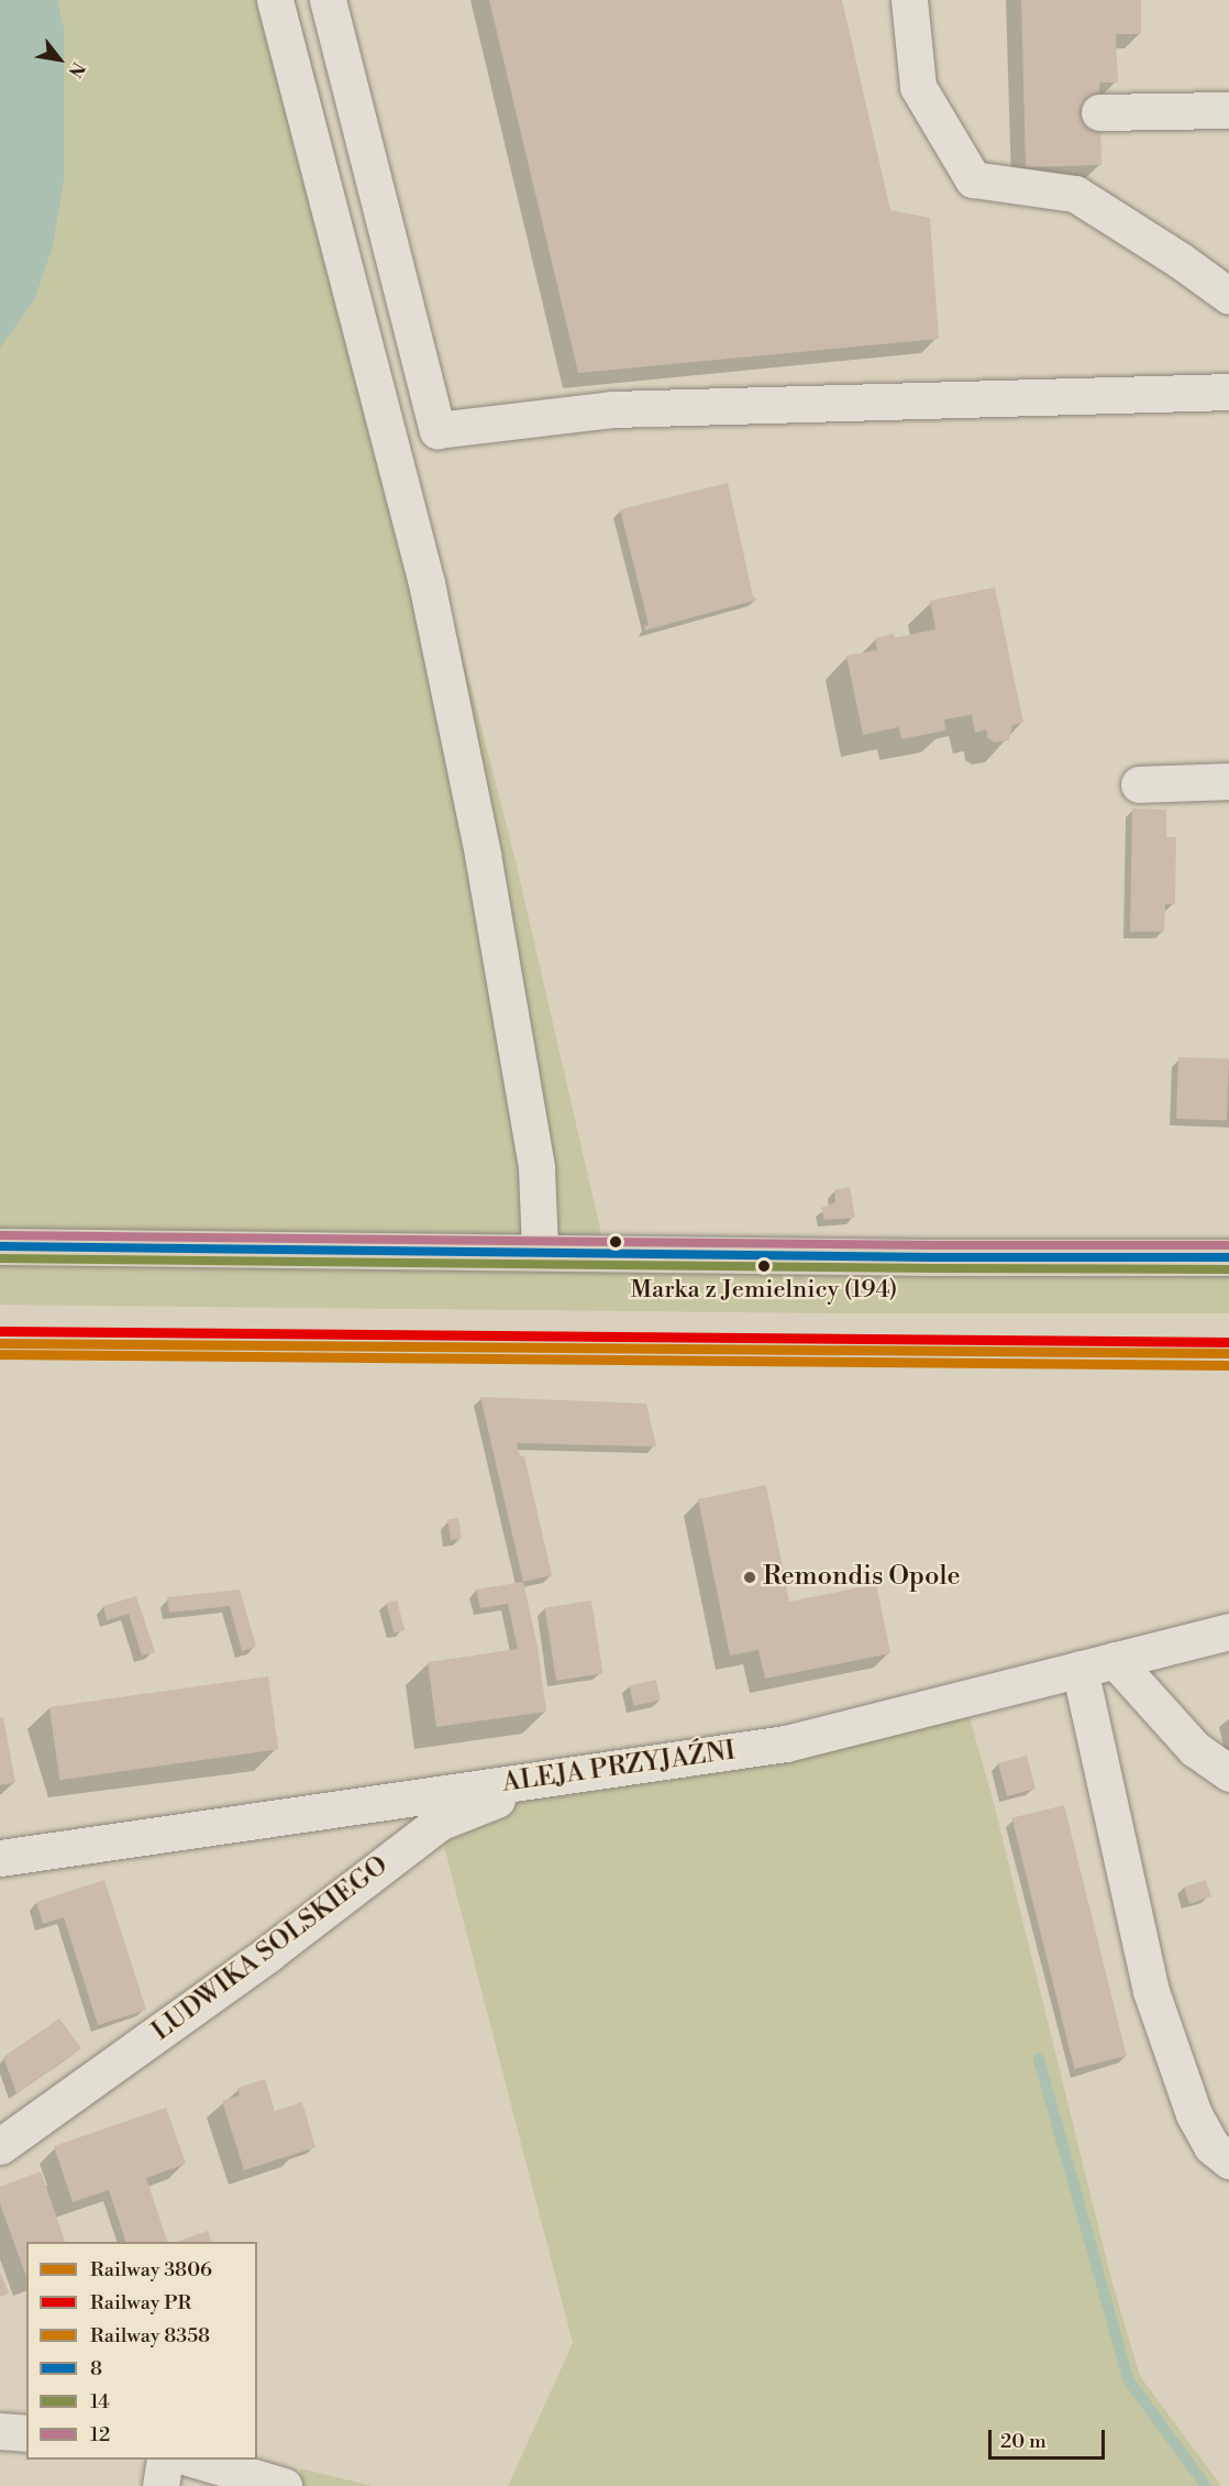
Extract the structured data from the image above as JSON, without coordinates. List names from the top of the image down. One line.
{"streets":{"street":["ALEJA PRZYJAŹNI","LUDWIKA SOLSKIEGO"]},"crossings":[["ALEJA PRZYJAŹNI","LUDWIKA SOLSKIEGO"]],"places":["Marka z Jemielnicy (194)","Remondis Opole"],"lines":["transit line 12","transit line 8","transit line 14","rail line PR","rail line 8358","rail line 3806"],"legend":["Railway 3806","Railway PR","Railway 8358","8","14","12"],"scale_bar":"20 m","north":"bottom right"}
